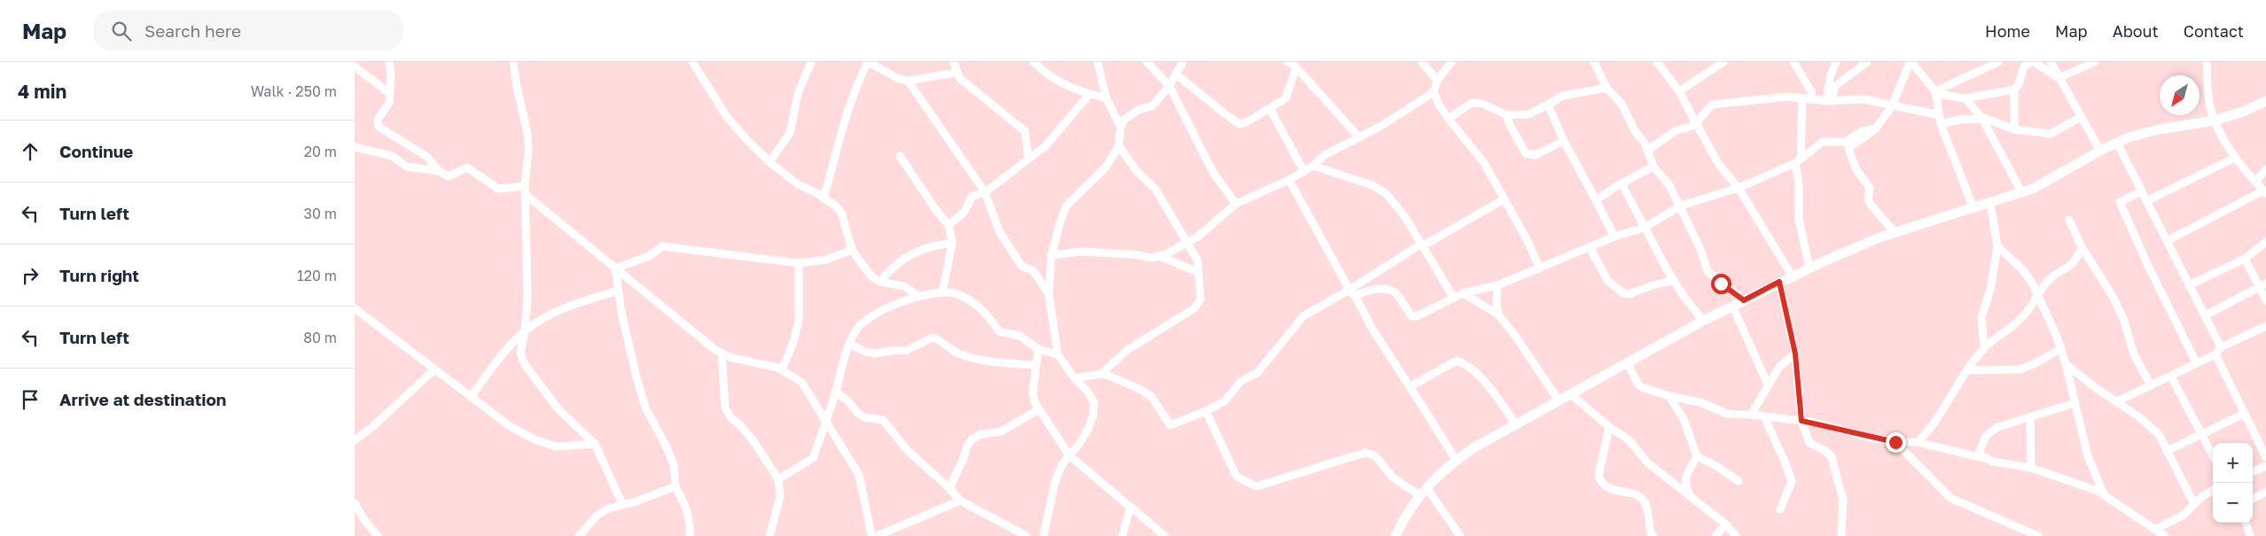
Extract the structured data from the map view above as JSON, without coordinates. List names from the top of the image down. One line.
{"north":"bottom left","page":{"header":"Map","search":"Search here","nav":["Home","Map","About","Contact"],"heading":["4 min","Walk · 250 m"],"list":[["Continue","20 m"],["Turn left","30 m"],["Turn right","120 m"],["Turn left","80 m"],"Arrive at destination"],"map_buttons":["+","−"]}}
